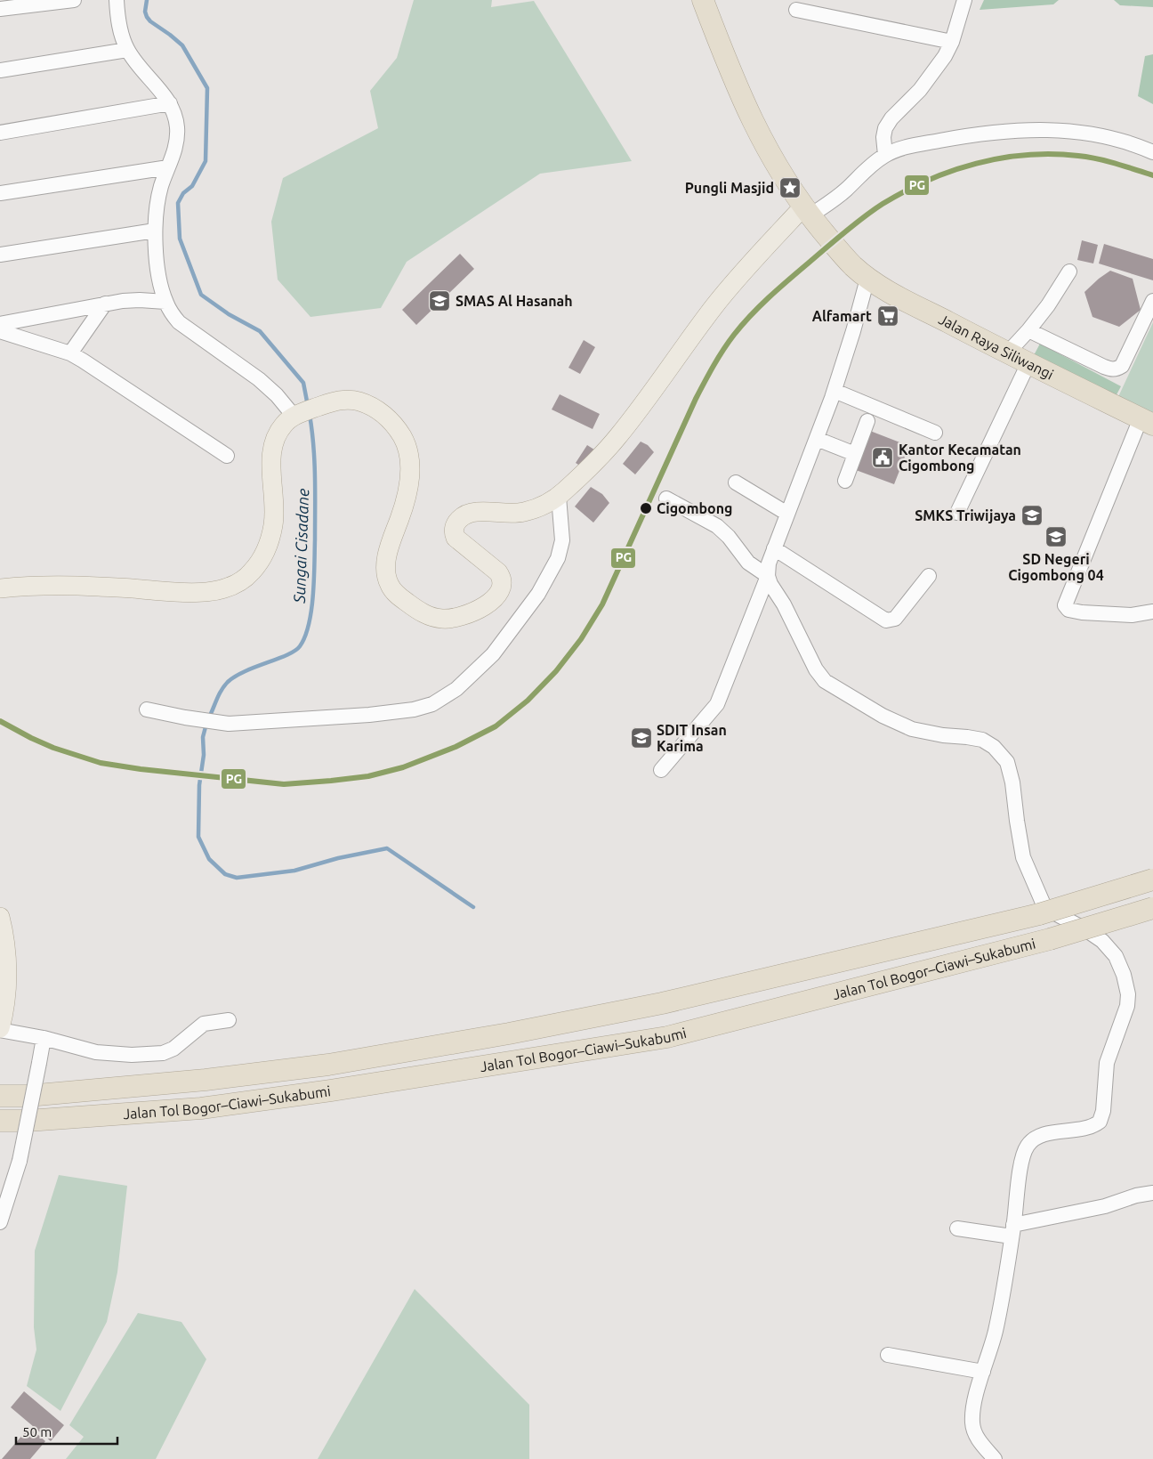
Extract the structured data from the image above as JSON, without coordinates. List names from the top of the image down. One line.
{"streets":{"highway":["Jalan Raya Siliwangi","Jalan Tol Bogor–Ciawi–Sukabumi"]},"water":["Sungai Cisadane"],"places":{"place":["Pungli Masjid"],"school or university":["SMAS Al Hasanah","SMKS Triwijaya","SD Negeri Cigombong 04","SDIT Insan Karima"],"supermarket":["Alfamart"],"public building":["Kantor Kecamatan Cigombong"],"other":["Cigombong"]},"lines":["transit line PG"],"scale_bar":"50 m"}
